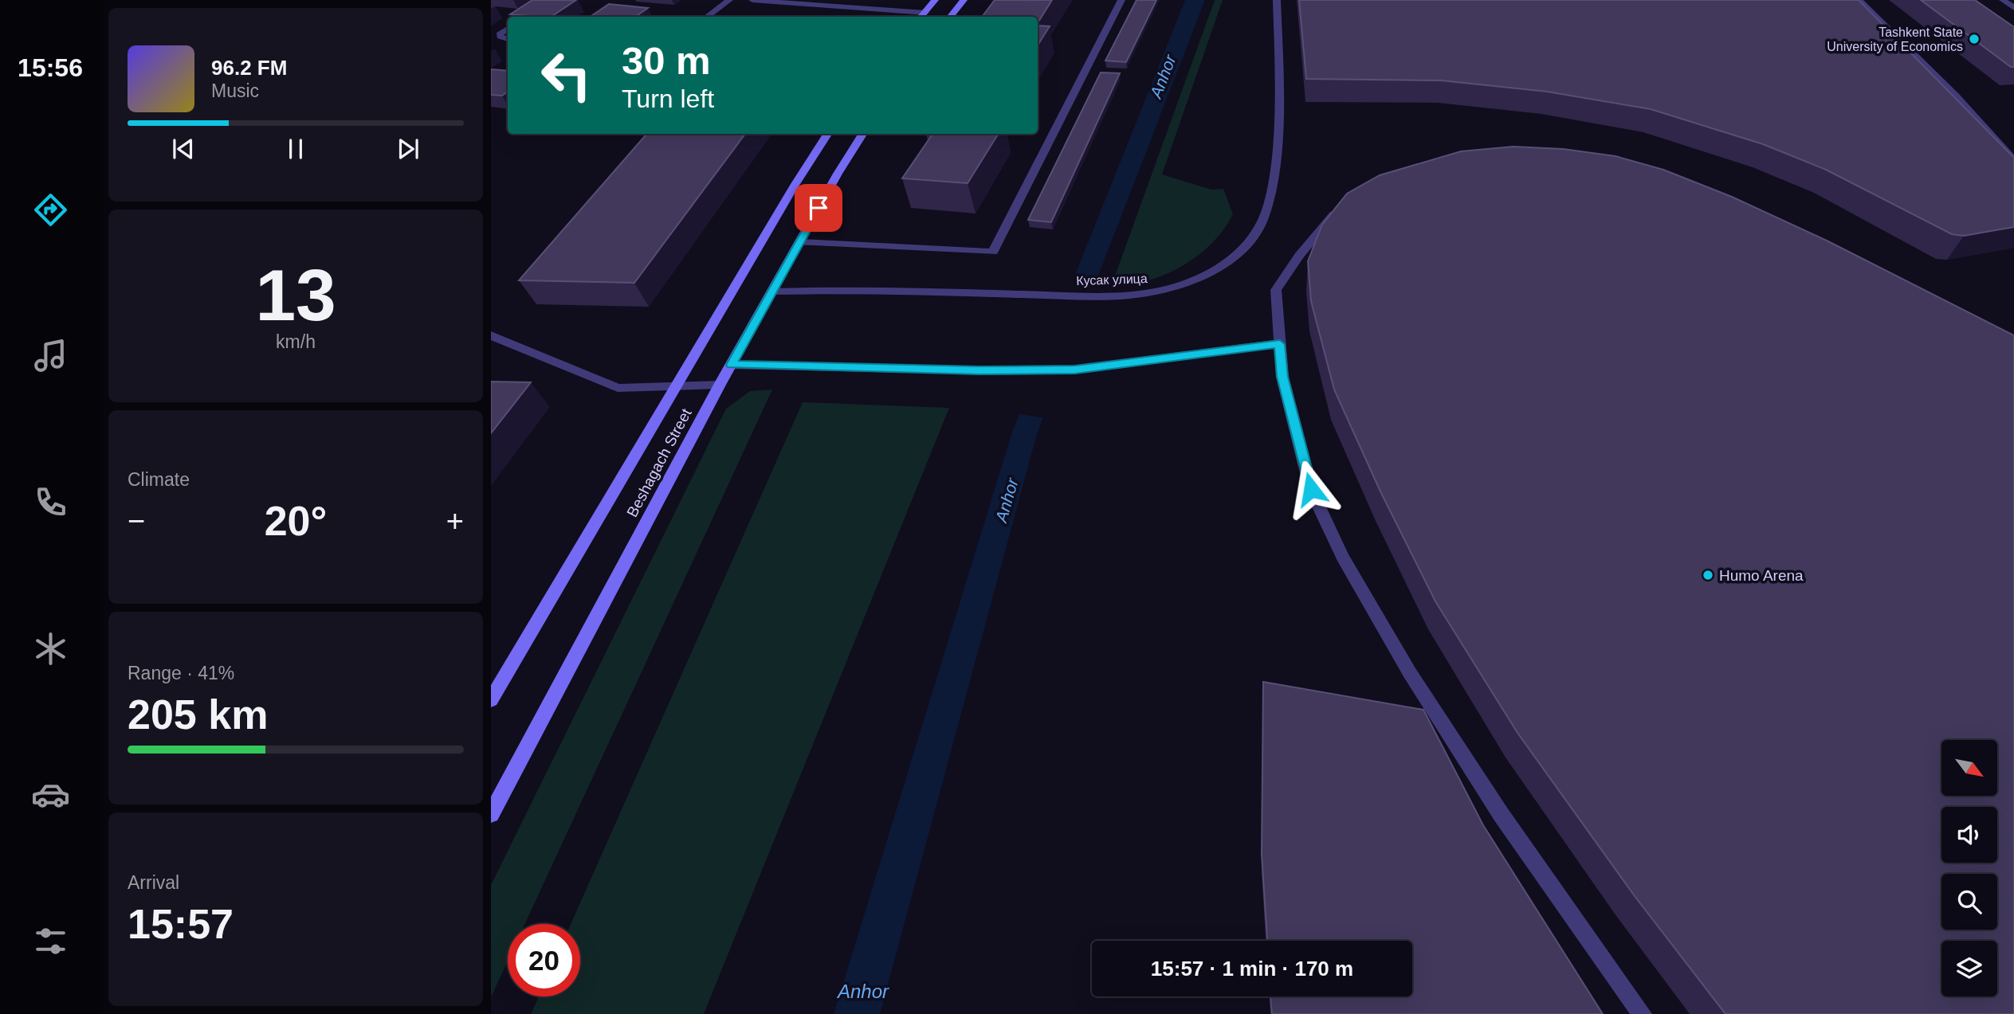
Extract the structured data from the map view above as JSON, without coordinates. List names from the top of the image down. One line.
{"streets":{"main road":["Beshagach Street"],"street":["Кусак улица"]},"crossings":[["Кусак улица","Beshagach Street"]],"water":["Anhor"],"places":["Tashkent State University of Economics","Humo Arena"],"north":"bottom right","page":{"tabs":"15:56","turn":["30 m","Turn left"],"song":["96.2 FM","Music"],"tile":[["13","km/h"],"Climate",["Range · 41%","205 km"],["Arrival","15:57"]],"heat":["−","20°","+"],"limit":"20","trip":"15:57 · 1 min · 170 m"}}
